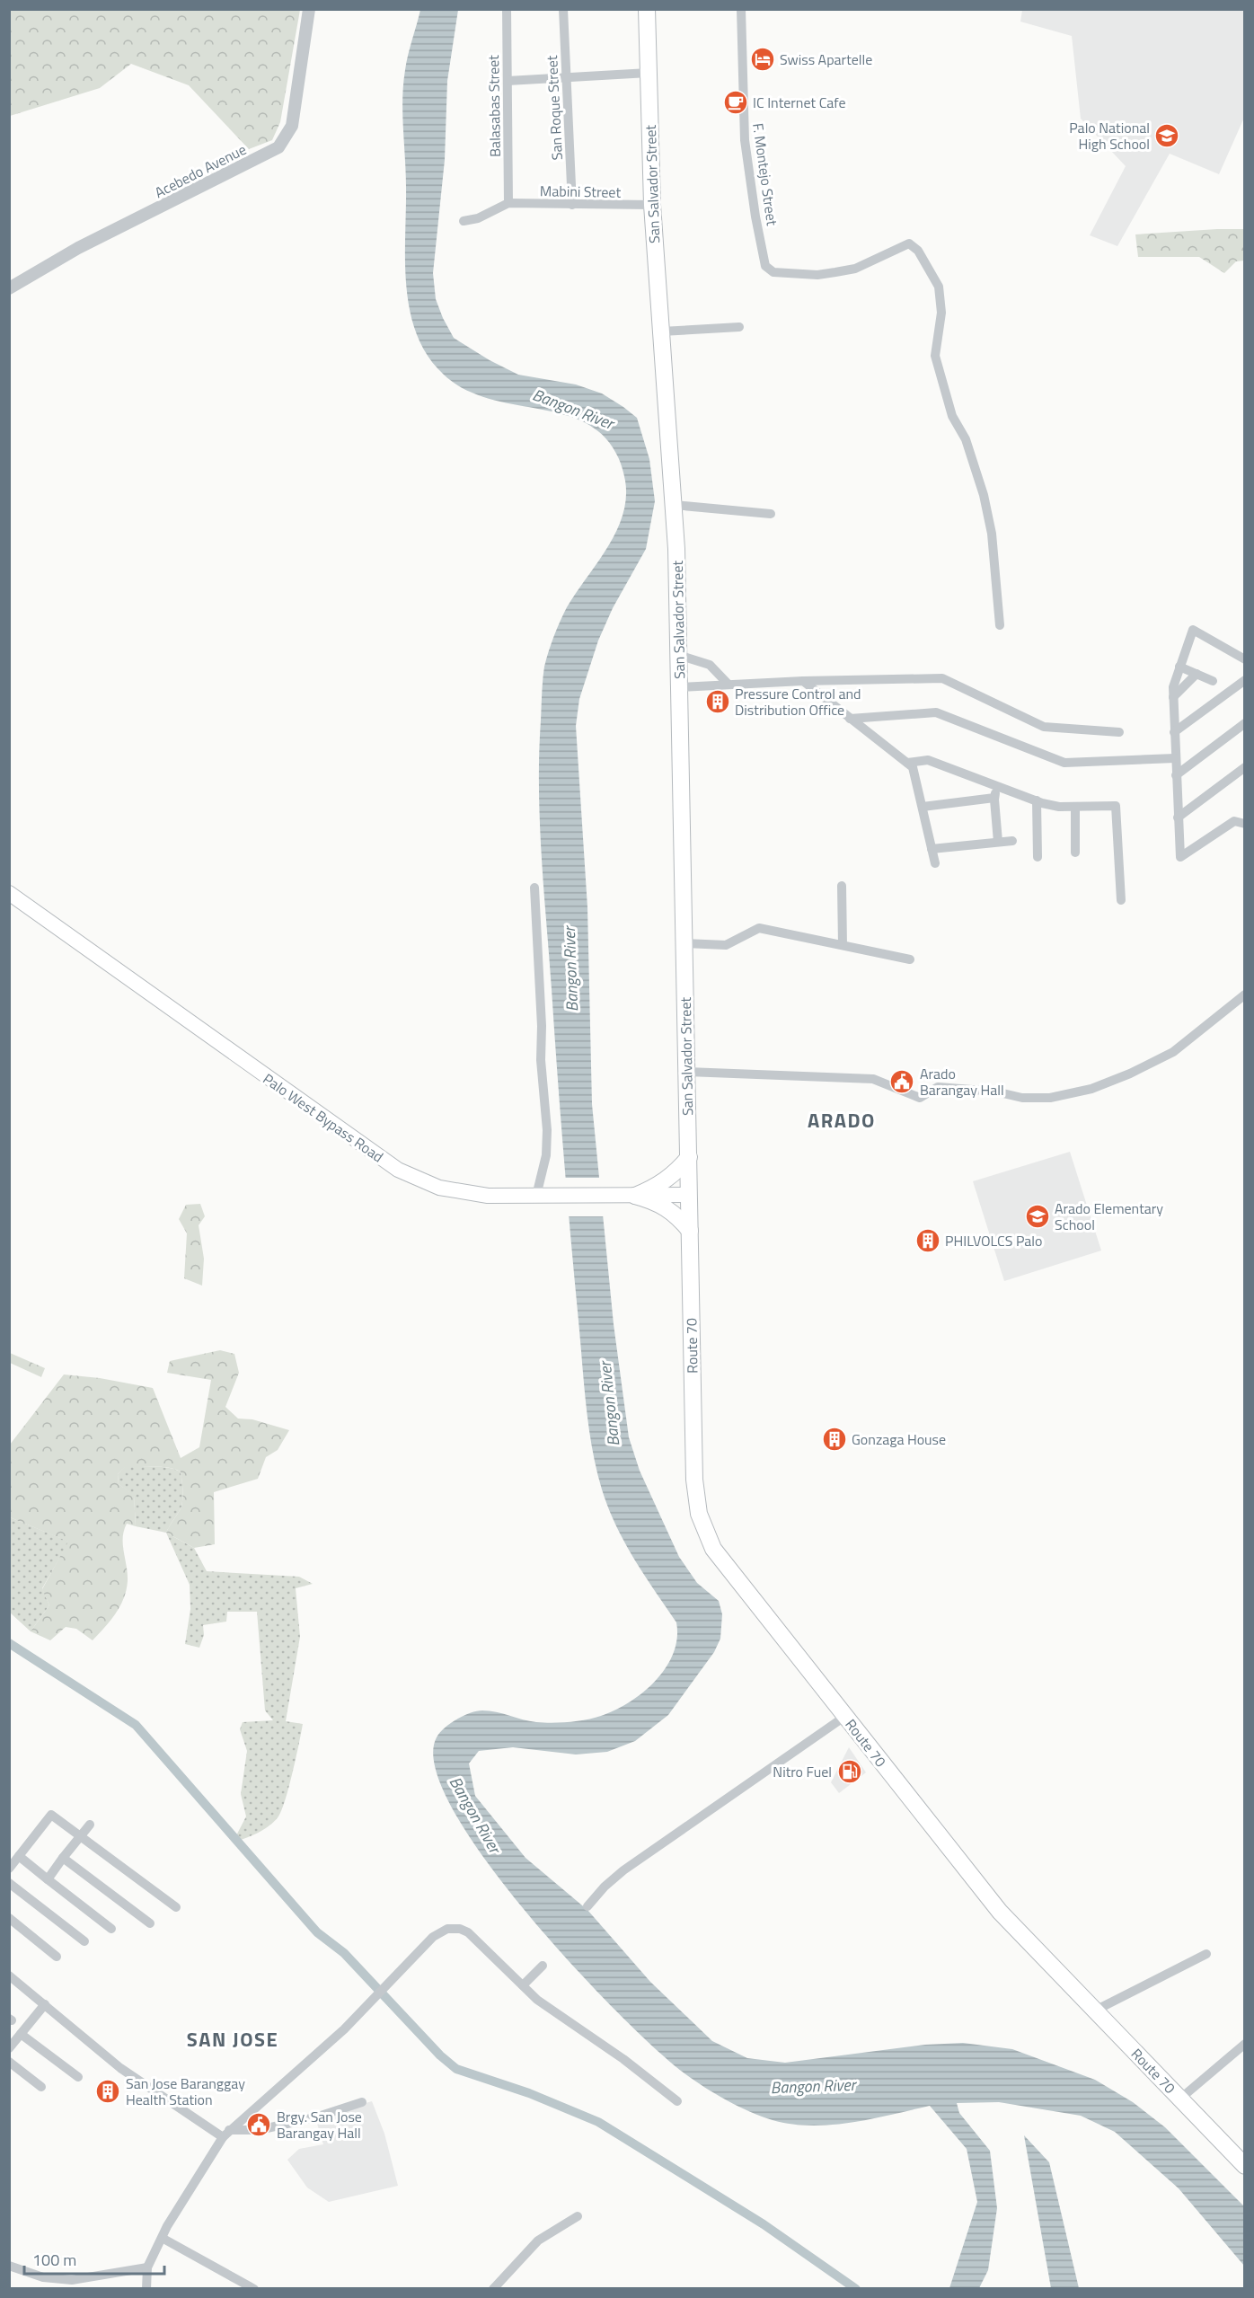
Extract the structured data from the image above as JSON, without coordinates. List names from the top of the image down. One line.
{"streets":{"highway":["San Salvador Street","Route 70"],"main road":["Palo West Bypass Road"],"street":["Balasabas Street","San Roque Street","Acebedo Avenue","F. Montejo Street","Mabini Street"]},"crossings":[["Balasabas Street","Mabini Street"],["San Roque Street","Mabini Street"],["San Salvador Street","Mabini Street"],["San Salvador Street","Palo West Bypass Road"],["San Salvador Street","Route 70"]],"districts":["ARADO","SAN JOSE"],"water":["Bangon River"],"places":{"hotel":["Swiss Apartelle"],"cafe":["IC Internet Cafe"],"school or university":["Palo National High School","Arado Elementary School"],"building":["Pressure Control and Distribution Office","PHILVOLCS Palo","Gonzaga House","San Jose Baranggay Health Station"],"public building":["Arado Barangay Hall","Brgy. San Jose Barangay Hall"],"fuel station":["Nitro Fuel"]},"scale_bar":"100 m"}
